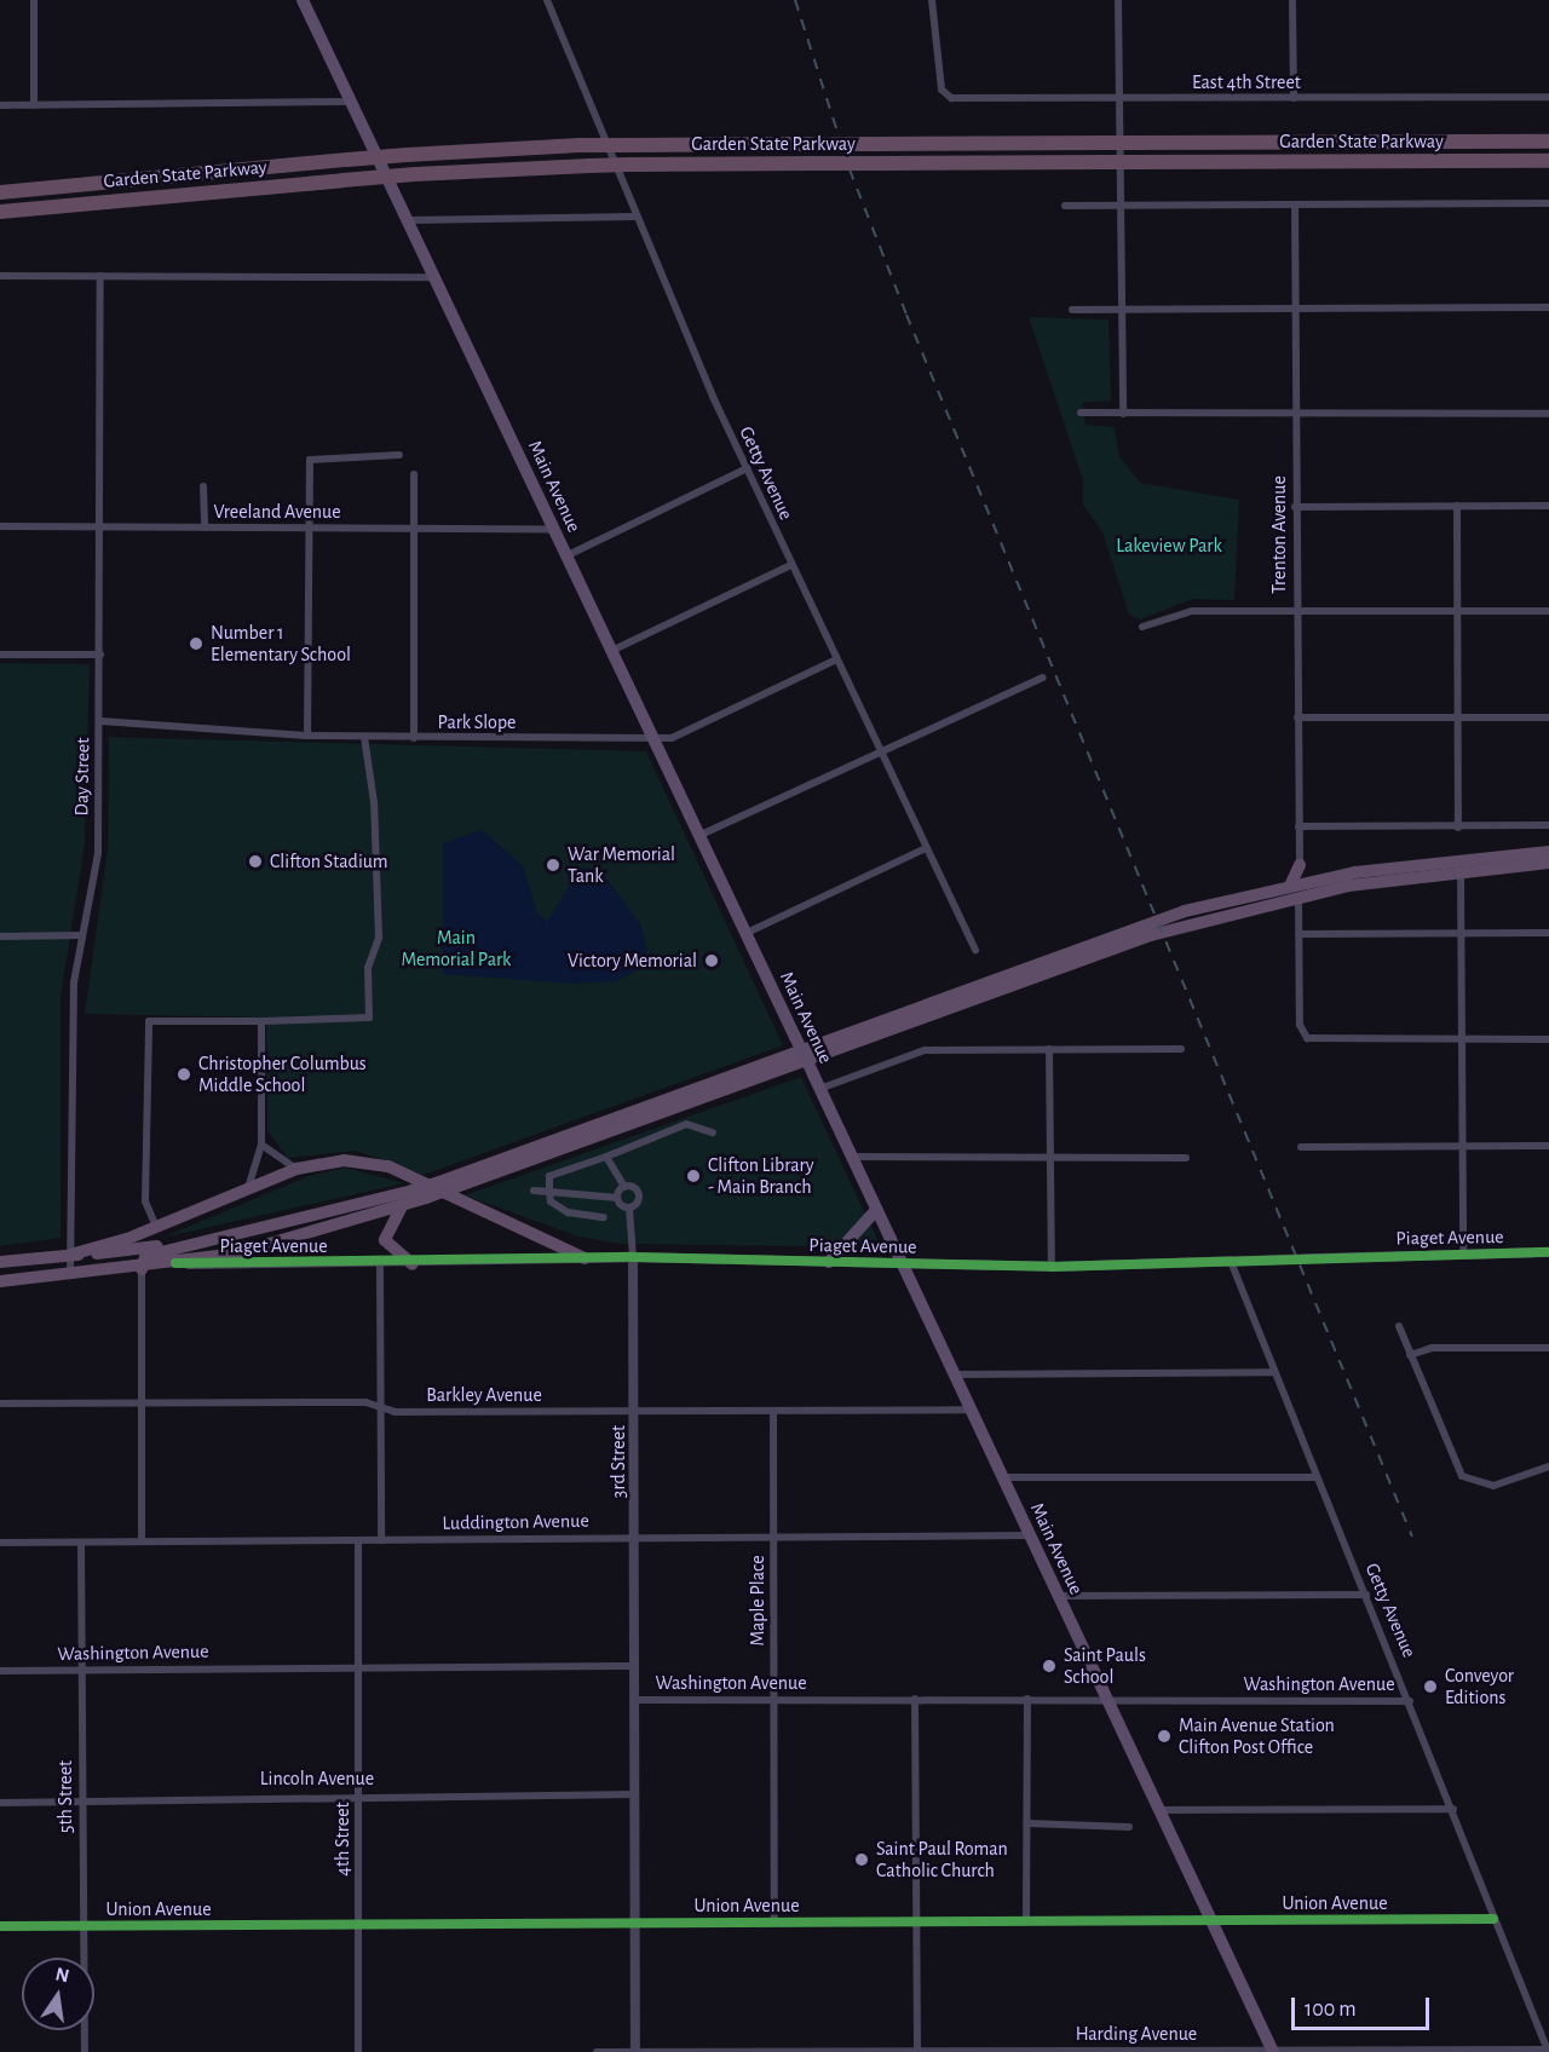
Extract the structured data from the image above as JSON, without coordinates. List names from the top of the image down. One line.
{"streets":{"highway":["Garden State Parkway","Piaget Avenue"],"main road":["Main Avenue"],"street":["East 4th Street","Getty Avenue","Vreeland Avenue","Trenton Avenue","Park Slope","Day Street","Barkley Avenue","3rd Street","Luddington Avenue","Maple Place","Washington Avenue","Lincoln Avenue","5th Street","4th Street","Union Avenue","Harding Avenue"]},"crossings":[["Getty Avenue","Park Slope"],["Getty Avenue","Piaget Avenue"],["Getty Avenue","Washington Avenue"],["Getty Avenue","Union Avenue"],["Getty Avenue","Harding Avenue"],["Main Avenue","Vreeland Avenue"],["Main Avenue","Park Slope"],["Main Avenue","Piaget Avenue"],["Main Avenue","Barkley Avenue"],["Main Avenue","Luddington Avenue"],["Main Avenue","Washington Avenue"],["Main Avenue","Union Avenue"],["Main Avenue","Harding Avenue"],["Vreeland Avenue","Day Street"],["Park Slope","Day Street"],["Day Street","Piaget Avenue"],["Piaget Avenue","3rd Street"],["Barkley Avenue","3rd Street"],["Barkley Avenue","Maple Place"],["3rd Street","Luddington Avenue"],["3rd Street","Washington Avenue"],["Luddington Avenue","Maple Place"],["Luddington Avenue","5th Street"],["Luddington Avenue","4th Street"],["Maple Place","Washington Avenue"],["Maple Place","Union Avenue"],["Washington Avenue","5th Street"],["Washington Avenue","4th Street"],["Lincoln Avenue","5th Street"],["Lincoln Avenue","4th Street"],["5th Street","Union Avenue"],["4th Street","Union Avenue"]],"parks":["Lakeview Park","Main Memorial Park"],"places":["Number 1 Elementary School","Clifton Stadium","War Memorial Tank","Victory Memorial","Christopher Columbus Middle School","Clifton Library - Main Branch","Saint Pauls School","Conveyor Editions","Main Avenue Station Clifton Post Office","Saint Paul Roman Catholic Church"],"scale_bar":"100 m","north":"top"}
